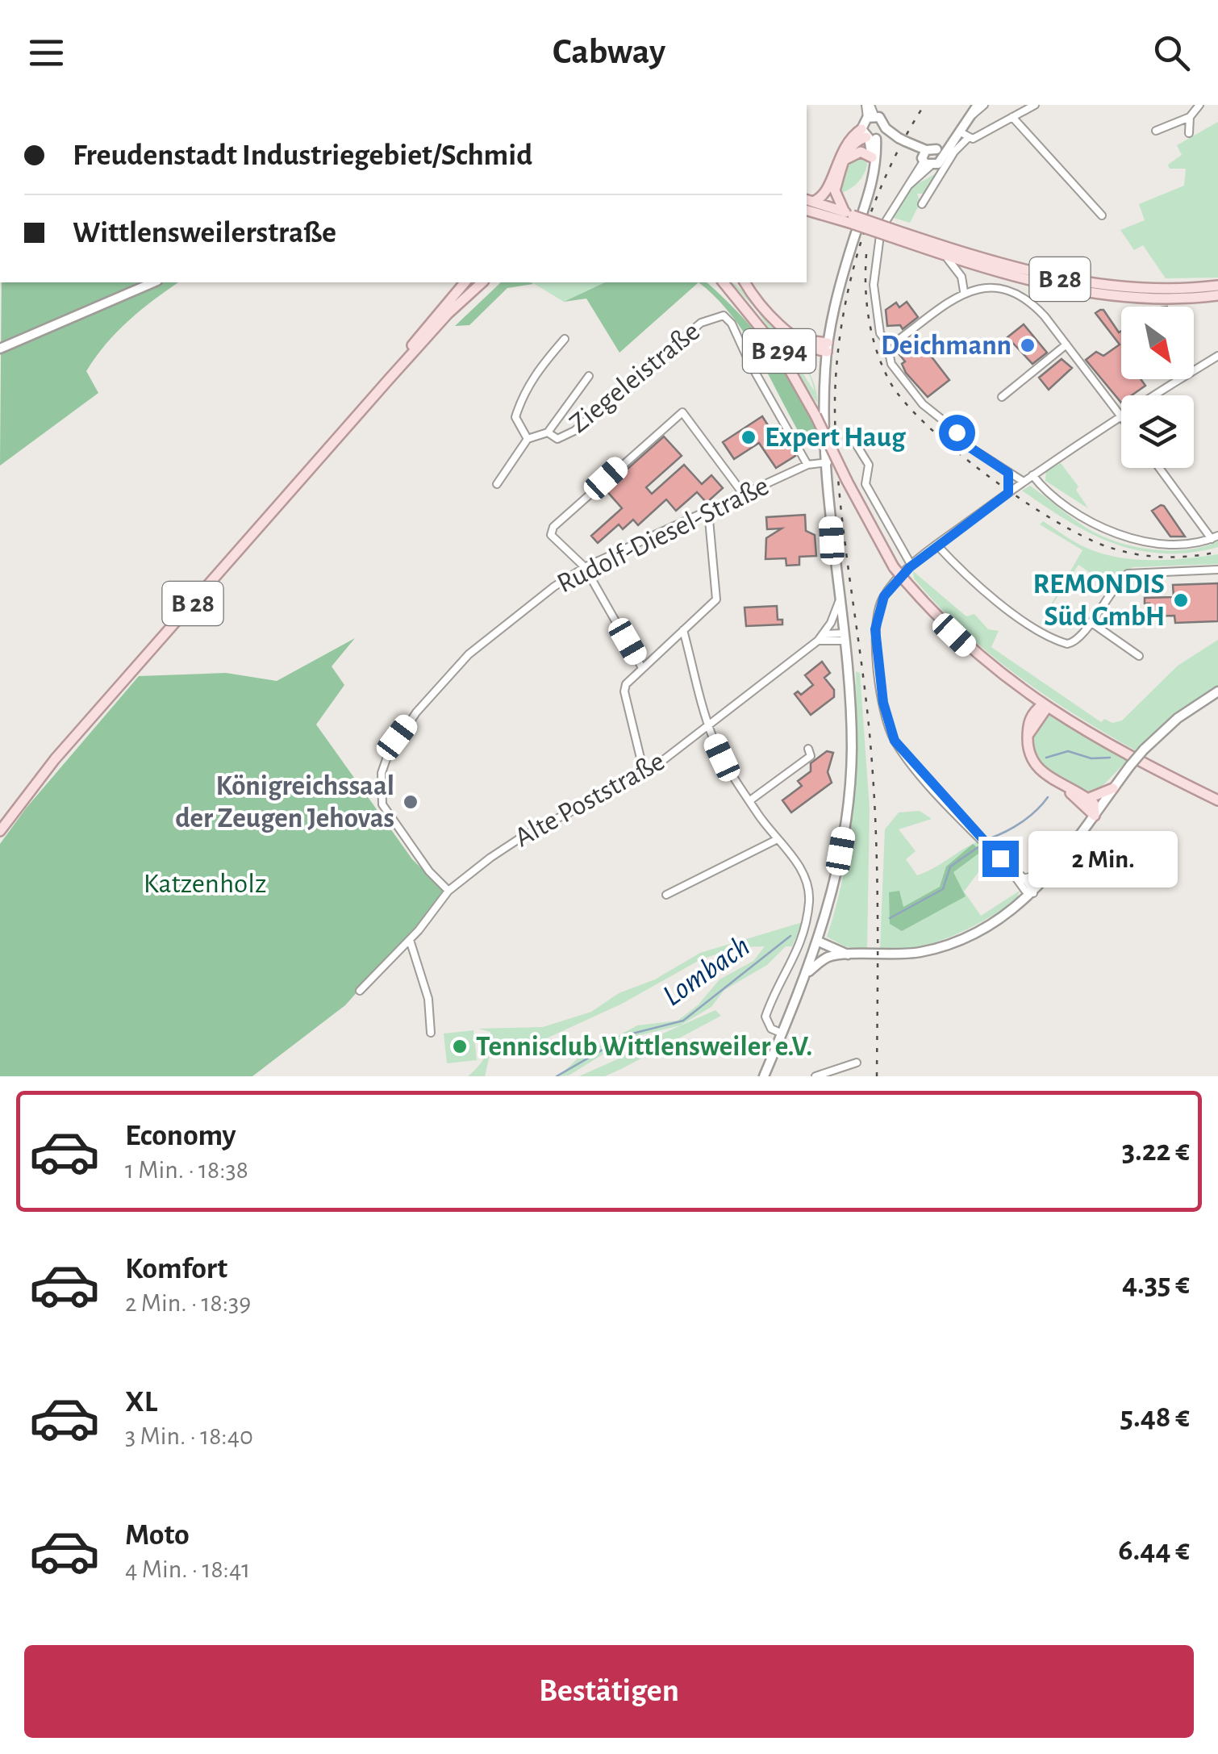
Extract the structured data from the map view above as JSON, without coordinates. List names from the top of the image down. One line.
{"streets":{"main road":["B 28","B 294"],"street":["Ziegeleistraße","Rudolf-Diesel-Straße","Alte Poststraße"]},"crossings":[["Ziegeleistraße","Rudolf-Diesel-Straße"],["Rudolf-Diesel-Straße","Alte Poststraße"]],"water":["Lombach"],"parks":["Katzenholz"],"places":["Deichmann","Expert Haug","REMONDIS Süd GmbH","Königreichssaal der Zeugen Jehovas","Tennisclub Wittlensweiler e.V."],"north":"bottom right","page":{"header":"Cabway","banner":["Freudenstadt Industriegebiet/Schmid","Wittlensweilerstraße"],"bubble":"2 Min.","list":[{"name":"Economy","note":"1 Min. · 18:38","value":"3.22 €"},{"name":"Komfort","note":"2 Min. · 18:39","value":"4.35 €"},{"name":"XL","note":"3 Min. · 18:40","value":"5.48 €"},{"name":"Moto","note":"4 Min. · 18:41","value":"6.44 €"}],"buttons":"Bestätigen"}}
